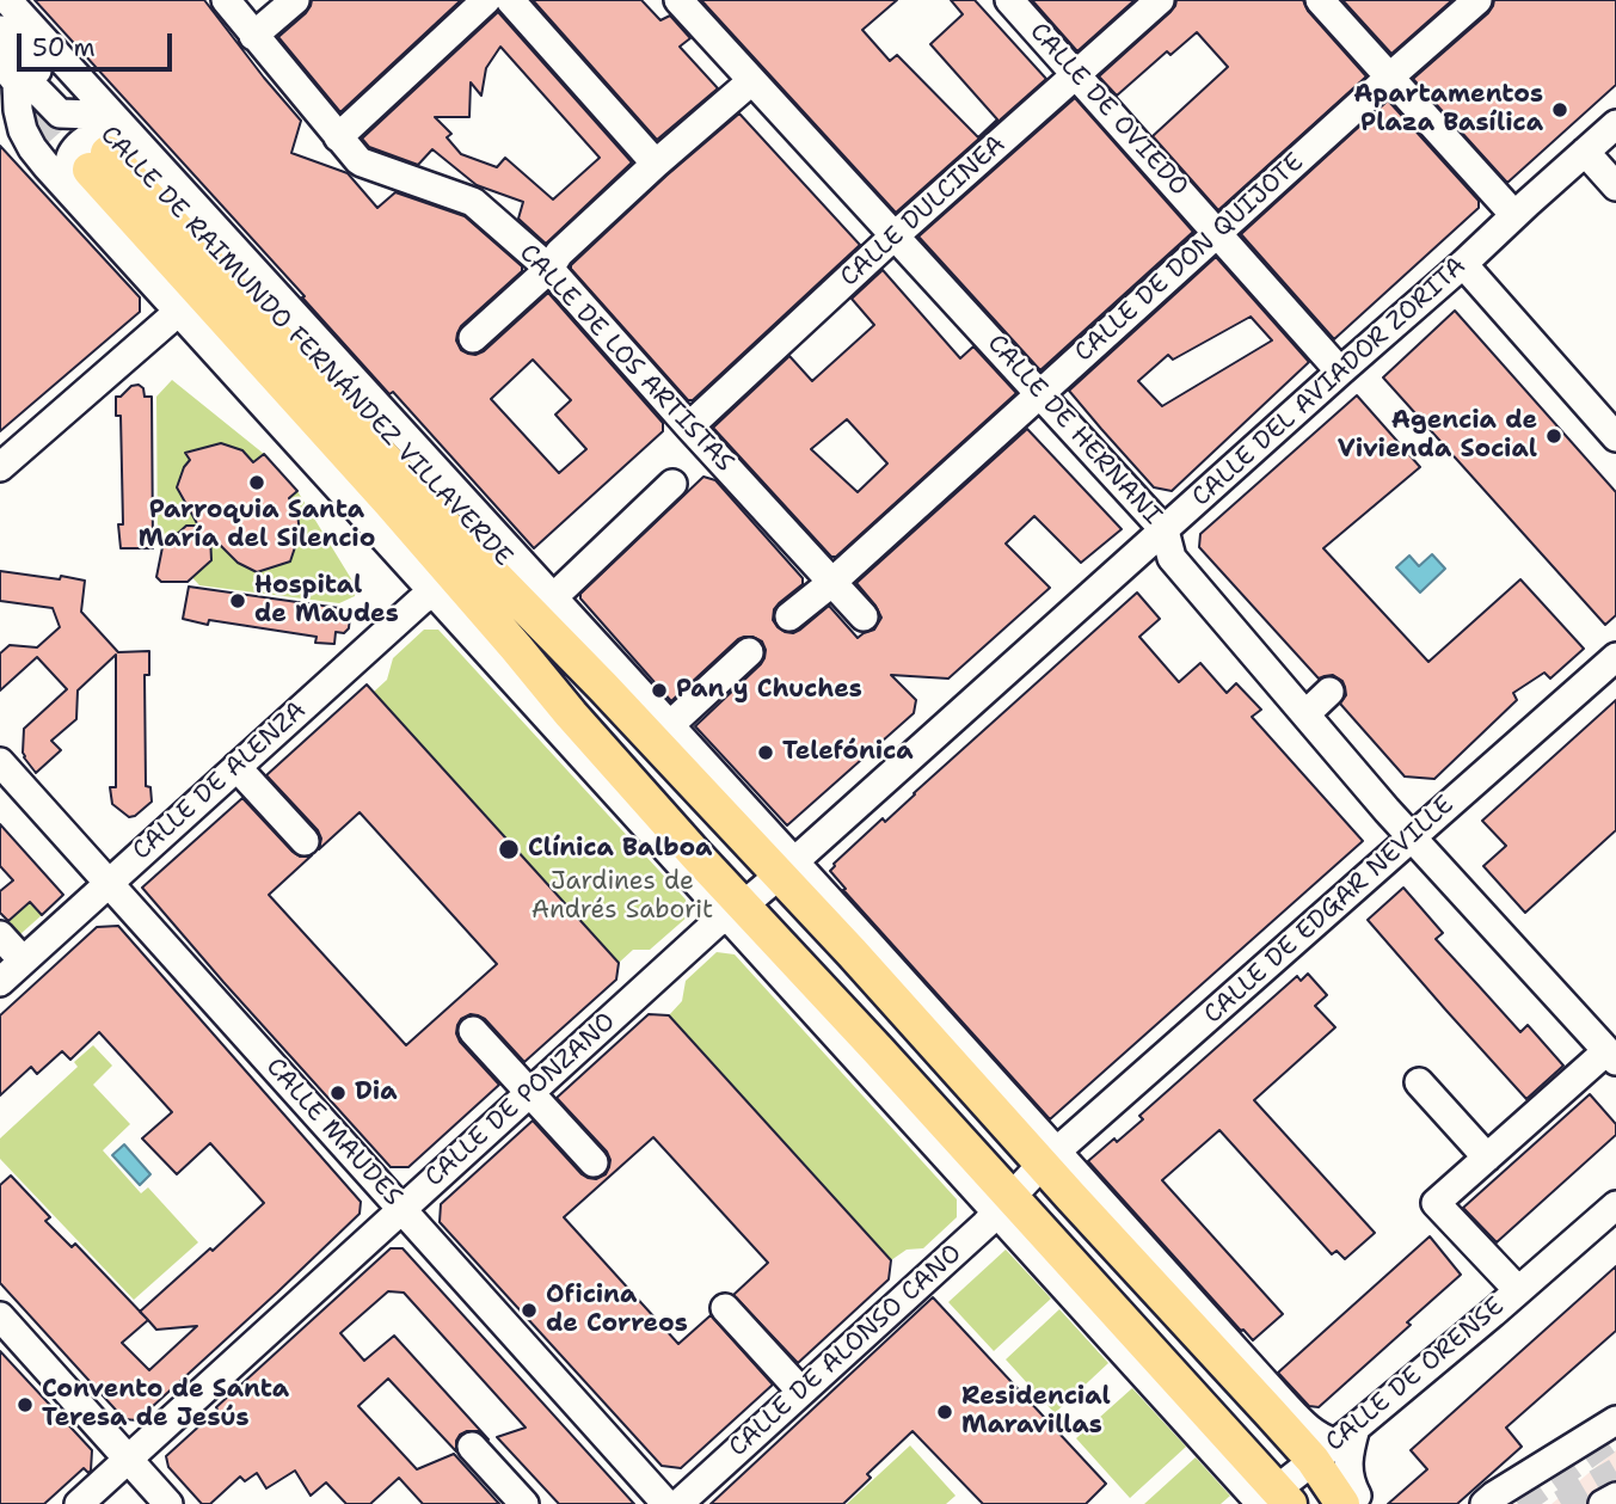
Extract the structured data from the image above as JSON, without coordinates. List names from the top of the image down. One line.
{"streets":{"main road":["CALLE DE RAIMUNDO FERNÁNDEZ VILLAVERDE"],"street":["CALLE DE OVIEDO","CALLE DULCINEA","CALLE DE DON QUIJOTE","CALLE DE LOS ARTISTAS","CALLE DEL AVIADOR ZORITA","CALLE DE HERNANI","CALLE DE ALENZA","CALLE DE EDGAR NEVILLE","CALLE DE PONZANO","CALLE MAUDES","CALLE DE ALONSO CANO","CALLE DE ORENSE"]},"crossings":[["CALLE DE OVIEDO","CALLE DULCINEA"],["CALLE DE OVIEDO","CALLE DE DON QUIJOTE"],["CALLE DE OVIEDO","CALLE DEL AVIADOR ZORITA"],["CALLE DULCINEA","CALLE DE LOS ARTISTAS"],["CALLE DULCINEA","CALLE DE HERNANI"],["CALLE DE DON QUIJOTE","CALLE DE LOS ARTISTAS"],["CALLE DE DON QUIJOTE","CALLE DE HERNANI"],["CALLE DE RAIMUNDO FERNÁNDEZ VILLAVERDE","CALLE DEL AVIADOR ZORITA"],["CALLE DE RAIMUNDO FERNÁNDEZ VILLAVERDE","CALLE DE ALENZA"],["CALLE DE RAIMUNDO FERNÁNDEZ VILLAVERDE","CALLE DE EDGAR NEVILLE"],["CALLE DE RAIMUNDO FERNÁNDEZ VILLAVERDE","CALLE DE PONZANO"],["CALLE DE RAIMUNDO FERNÁNDEZ VILLAVERDE","CALLE DE ALONSO CANO"],["CALLE DE RAIMUNDO FERNÁNDEZ VILLAVERDE","CALLE DE ORENSE"],["CALLE DEL AVIADOR ZORITA","CALLE DE HERNANI"],["CALLE DE HERNANI","CALLE DE EDGAR NEVILLE"],["CALLE DE HERNANI","CALLE DE ORENSE"],["CALLE DE ALENZA","CALLE MAUDES"],["CALLE DE PONZANO","CALLE MAUDES"]],"parks":["Jardines de Andrés Saborit"],"places":["Apartamentos Plaza Basílica","Agencia de Vivienda Social","Parroquia Santa María del Silencio","Hospital de Maudes","Pan y Chuches","Telefónica","Clínica Balboa","Dia","Oficina de Correos","Convento de Santa Teresa de Jesús","Residencial Maravillas"],"scale_bar":"50 m"}
